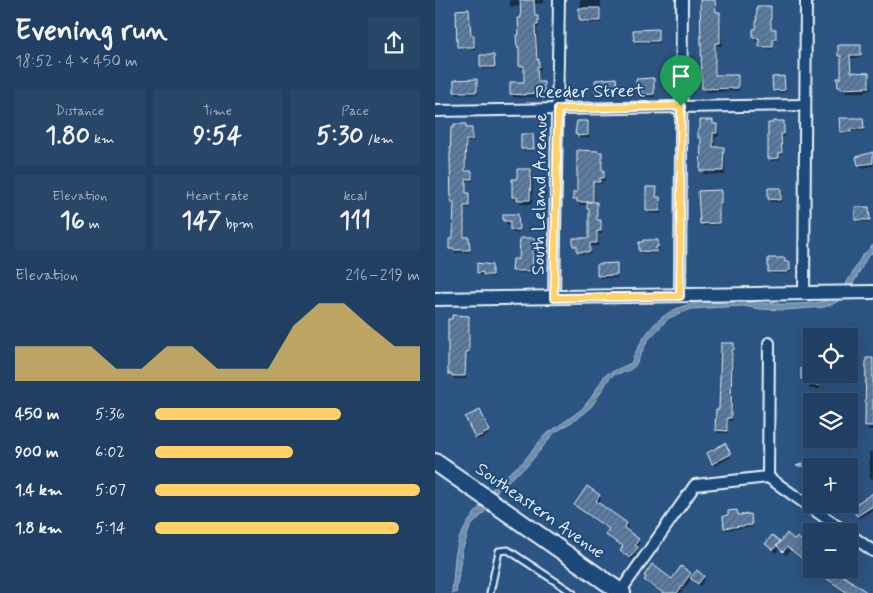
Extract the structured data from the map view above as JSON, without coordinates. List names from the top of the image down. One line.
{"streets":{"main road":["Southeastern Avenue"],"street":["Reeder Street","South Leland Avenue"]},"crossings":[["Reeder Street","South Leland Avenue"]],"page":{"heading":["Evening run","18:52 · 4 × 450 m"],"stats":[["Distance","1.80 km"],["Time","9:54"],["Pace","5:30 /km"],["Elevation","16 m"],["Heart rate","147 bpm"],["kcal","111"]],"chart":["Elevation","216–219 m"],"map_buttons":["+","−"],"list":[{"name":"450 m","note":"5:36"},{"name":"900 m","note":"6:02"},{"name":"1.4 km","note":"5:07"},{"name":"1.8 km","note":"5:14"}]}}
